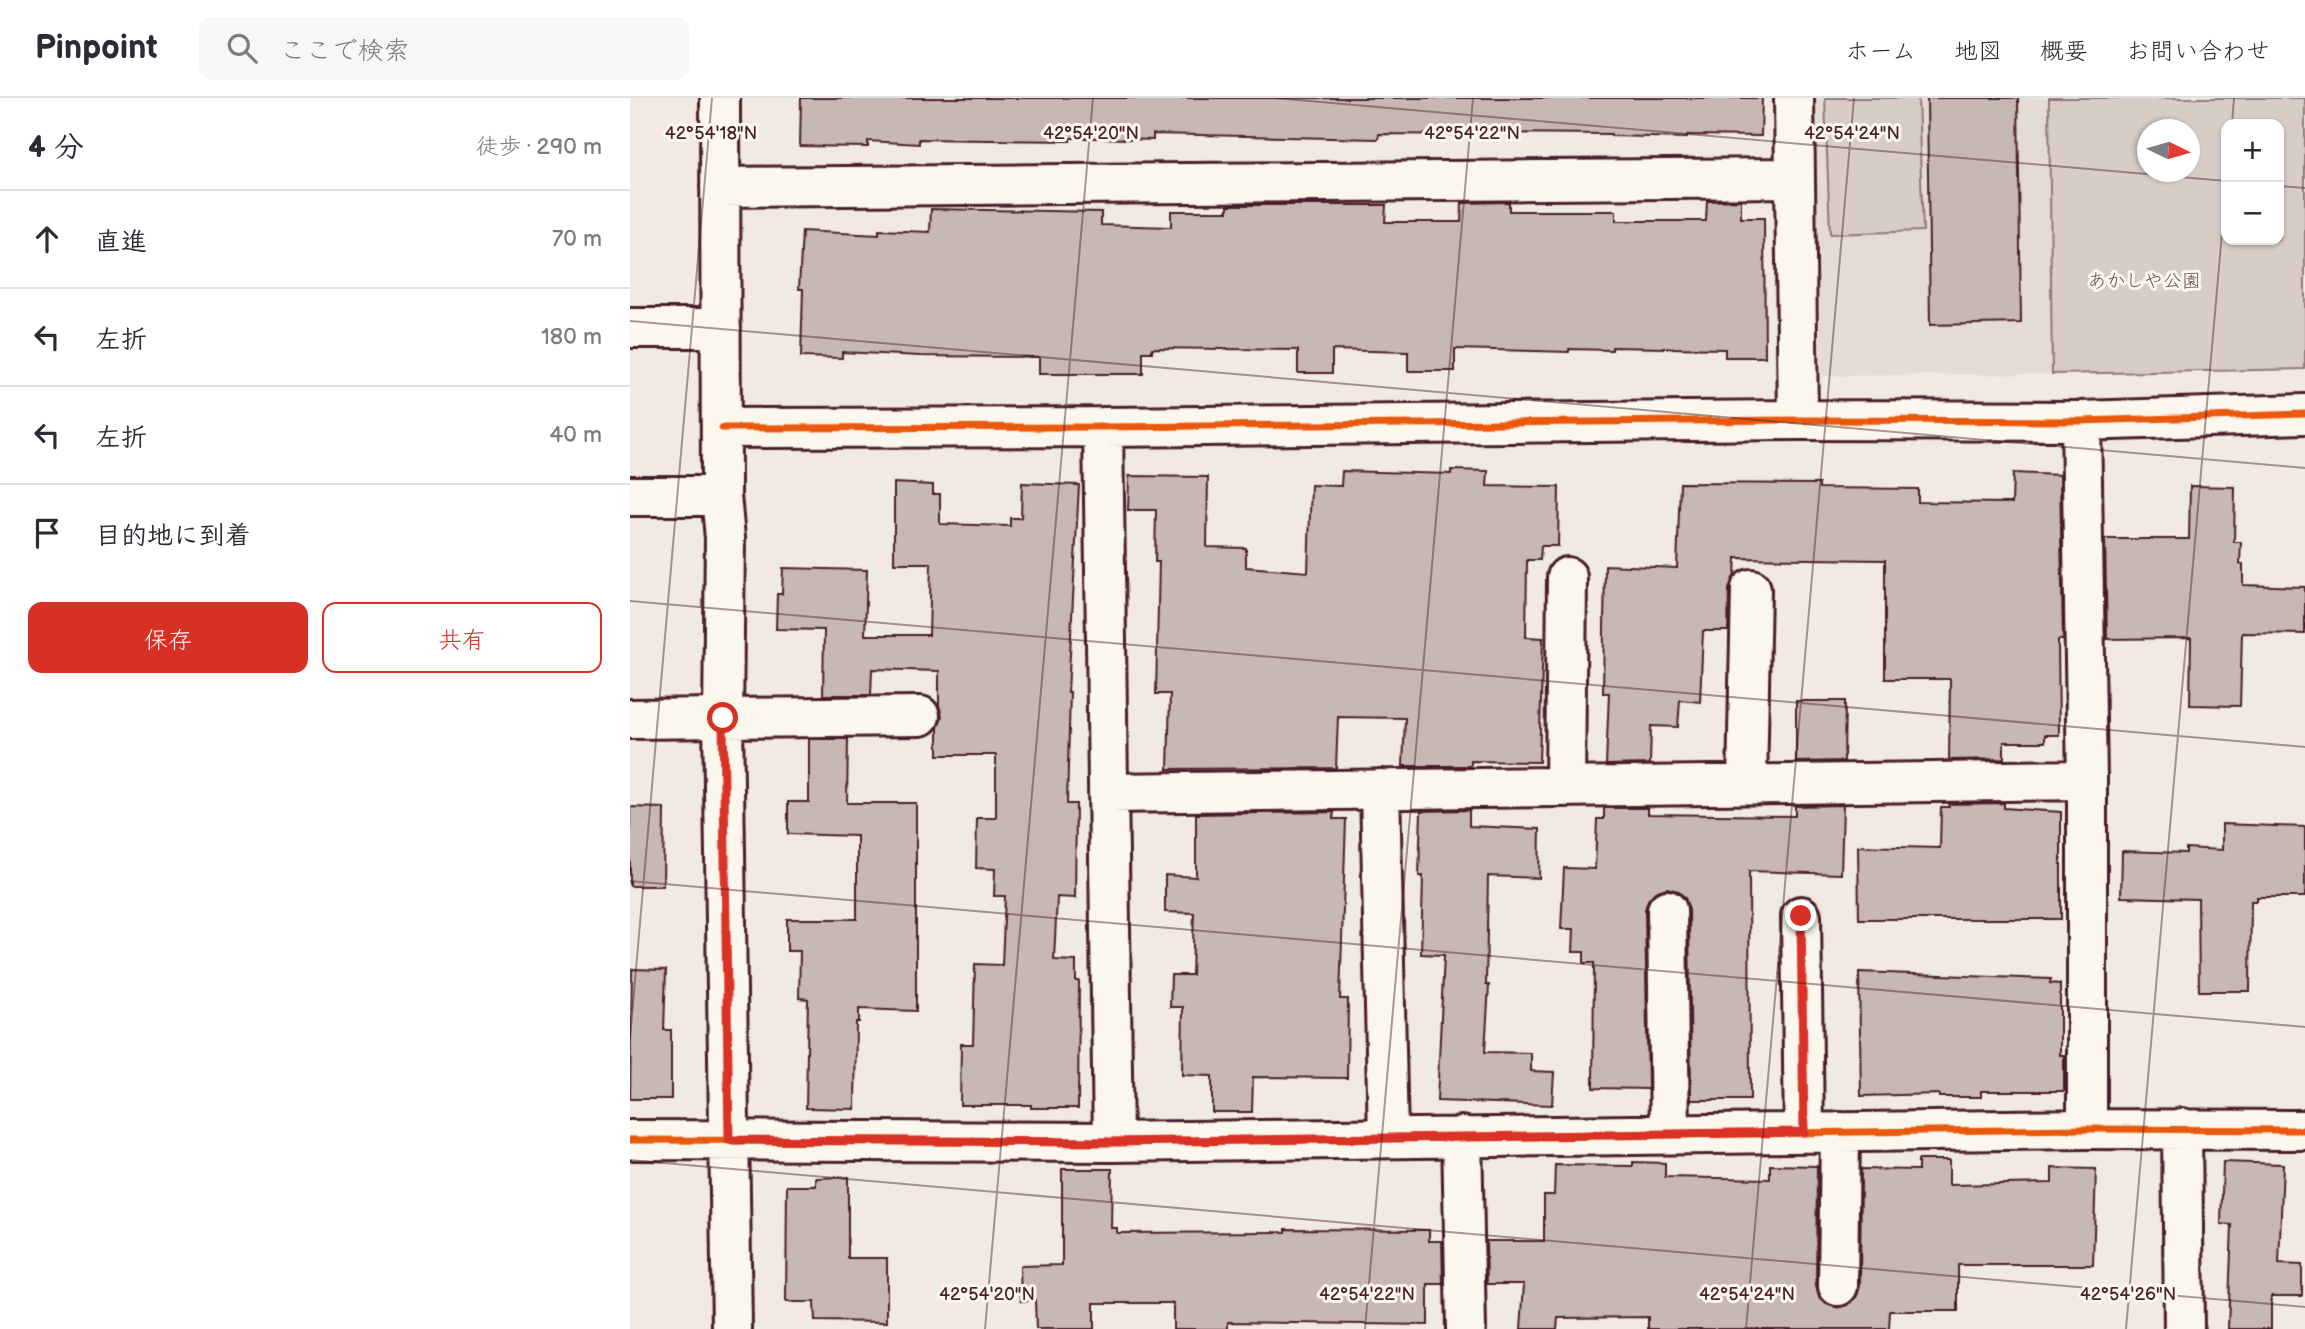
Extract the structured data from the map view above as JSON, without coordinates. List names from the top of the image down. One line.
{"parks":["あかしや公園"],"north":"right","page":{"header":"Pinpoint","search":"ここで検索","nav":["ホーム","地図","概要","お問い合わせ"],"heading":["4 分","徒歩 · 290 m"],"map_buttons":["+","−"],"list":[["直進","70 m"],["左折","180 m"],["左折","40 m"],"目的地に到着"],"buttons":["保存","共有"]},"coordinates":["42°54'18\"N","42°54'20\"N","42°54'22\"N","42°54'24\"N","42°54'26\"N"]}
